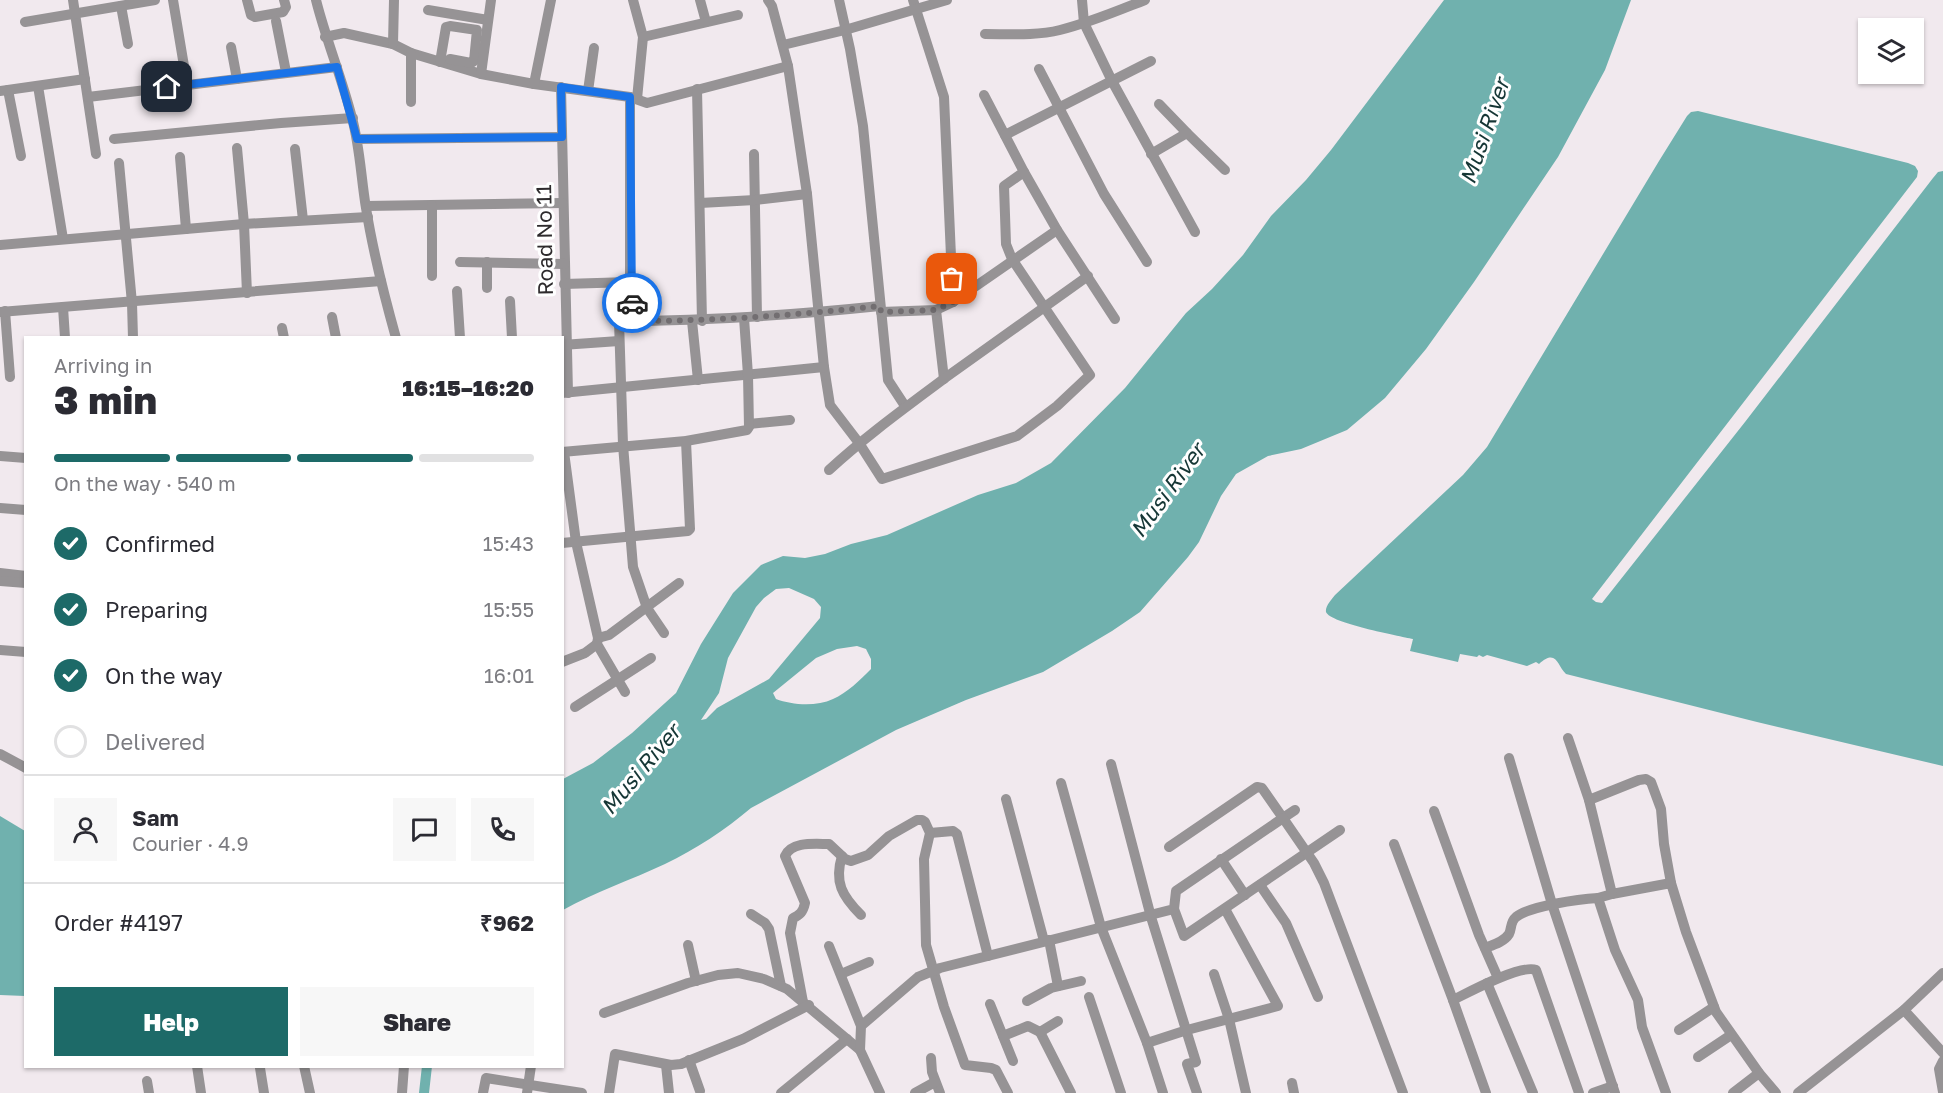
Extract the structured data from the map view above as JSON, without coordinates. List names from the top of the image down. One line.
{"streets":{"street":["Road No 11"]},"water":["Musi River"],"page":{"heading":["3 min","Arriving in","16:15–16:20"],"panel":["Sam","Courier · 4.9","Order #4197","₹962"],"bar":"On the way · 540 m","list":[["Confirmed","15:43"],["Preparing","15:55"],["On the way","16:01"],"Delivered"],"buttons":["Help","Share"]}}
